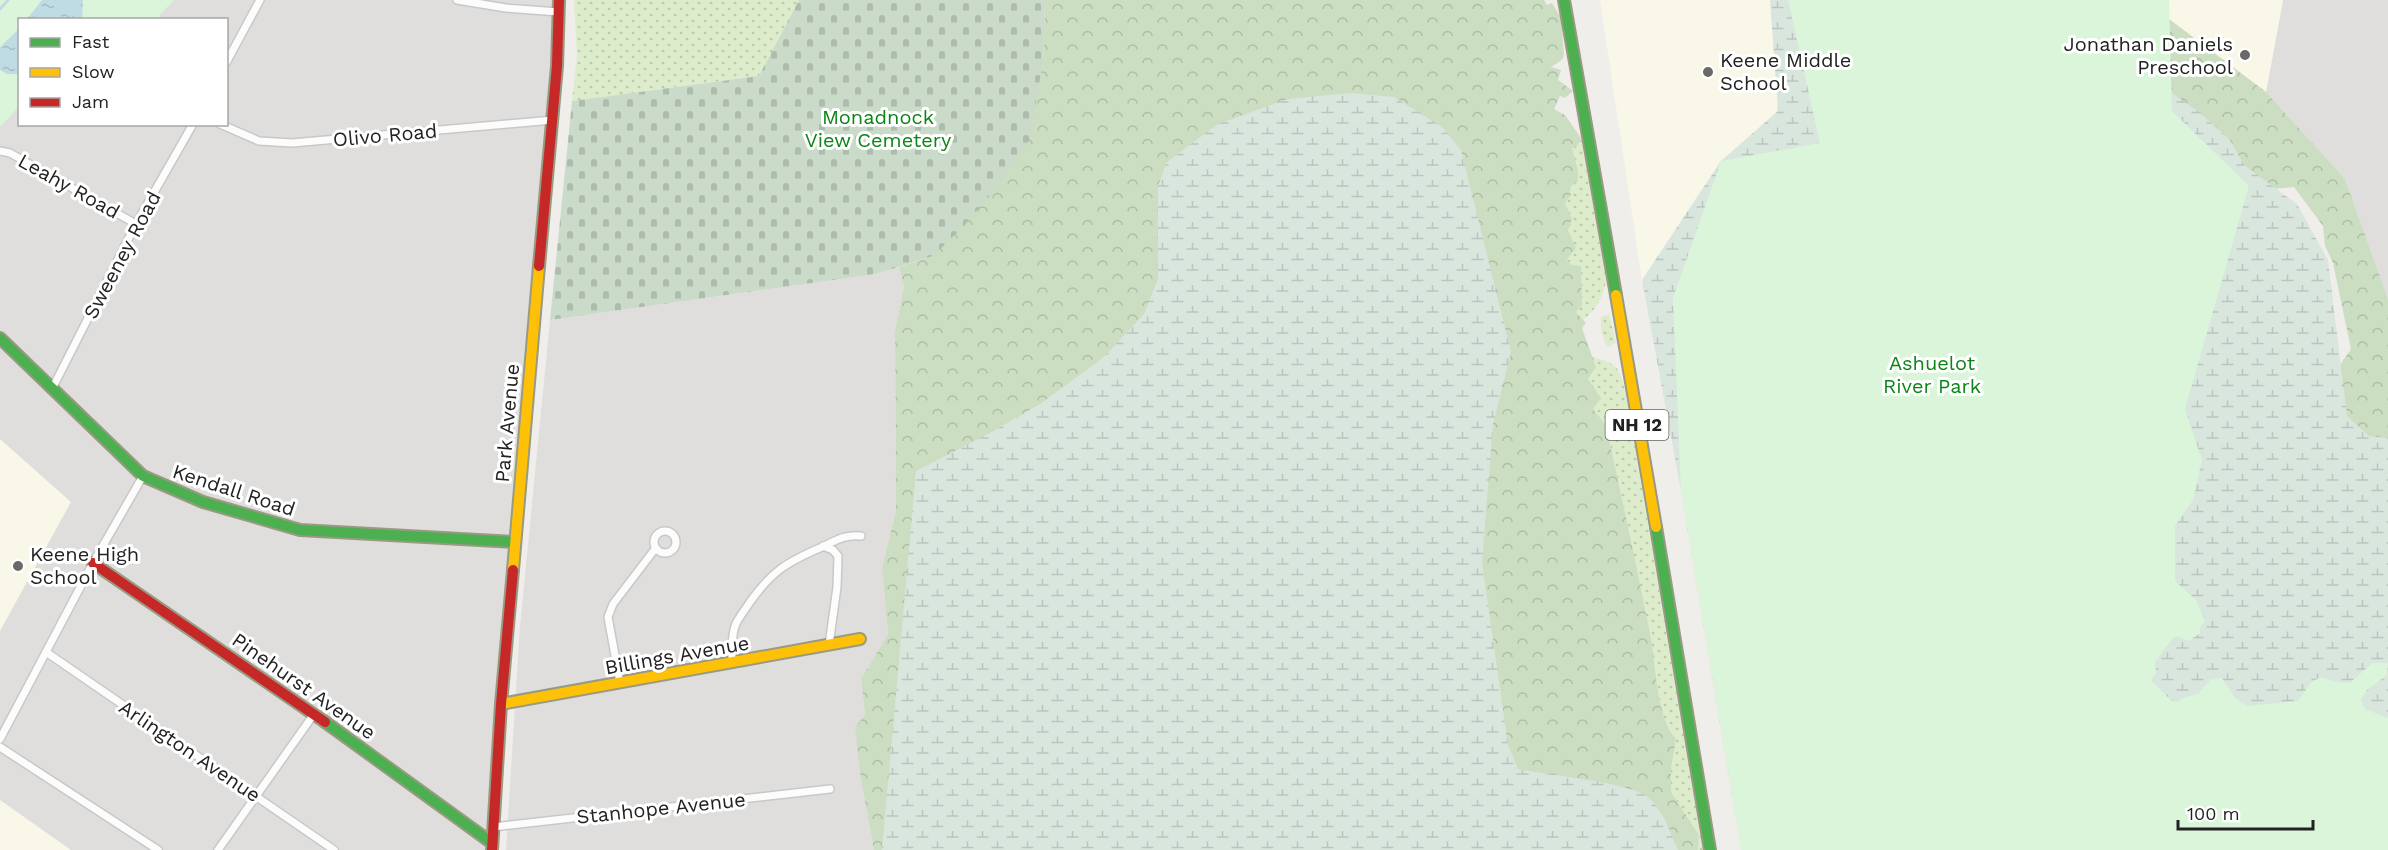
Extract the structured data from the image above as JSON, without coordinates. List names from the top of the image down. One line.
{"streets":{"main road":["Park Avenue","NH 12","Kendall Road","Billings Avenue","Pinehurst Avenue"],"street":["Olivo Road","Leahy Road","Sweeney Road","Arlington Avenue","Stanhope Avenue"]},"crossings":[["Olivo Road","Park Avenue"],["Leahy Road","Sweeney Road"],["Sweeney Road","Kendall Road"],["Park Avenue","Kendall Road"],["Park Avenue","Billings Avenue"],["Park Avenue","Pinehurst Avenue"],["Park Avenue","Stanhope Avenue"]],"parks":["Monadnock View Cemetery","Ashuelot River Park"],"places":["Jonathan Daniels Preschool","Keene Middle School","Keene High School"],"legend":["Fast","Slow","Jam"],"scale_bar":"100 m"}
